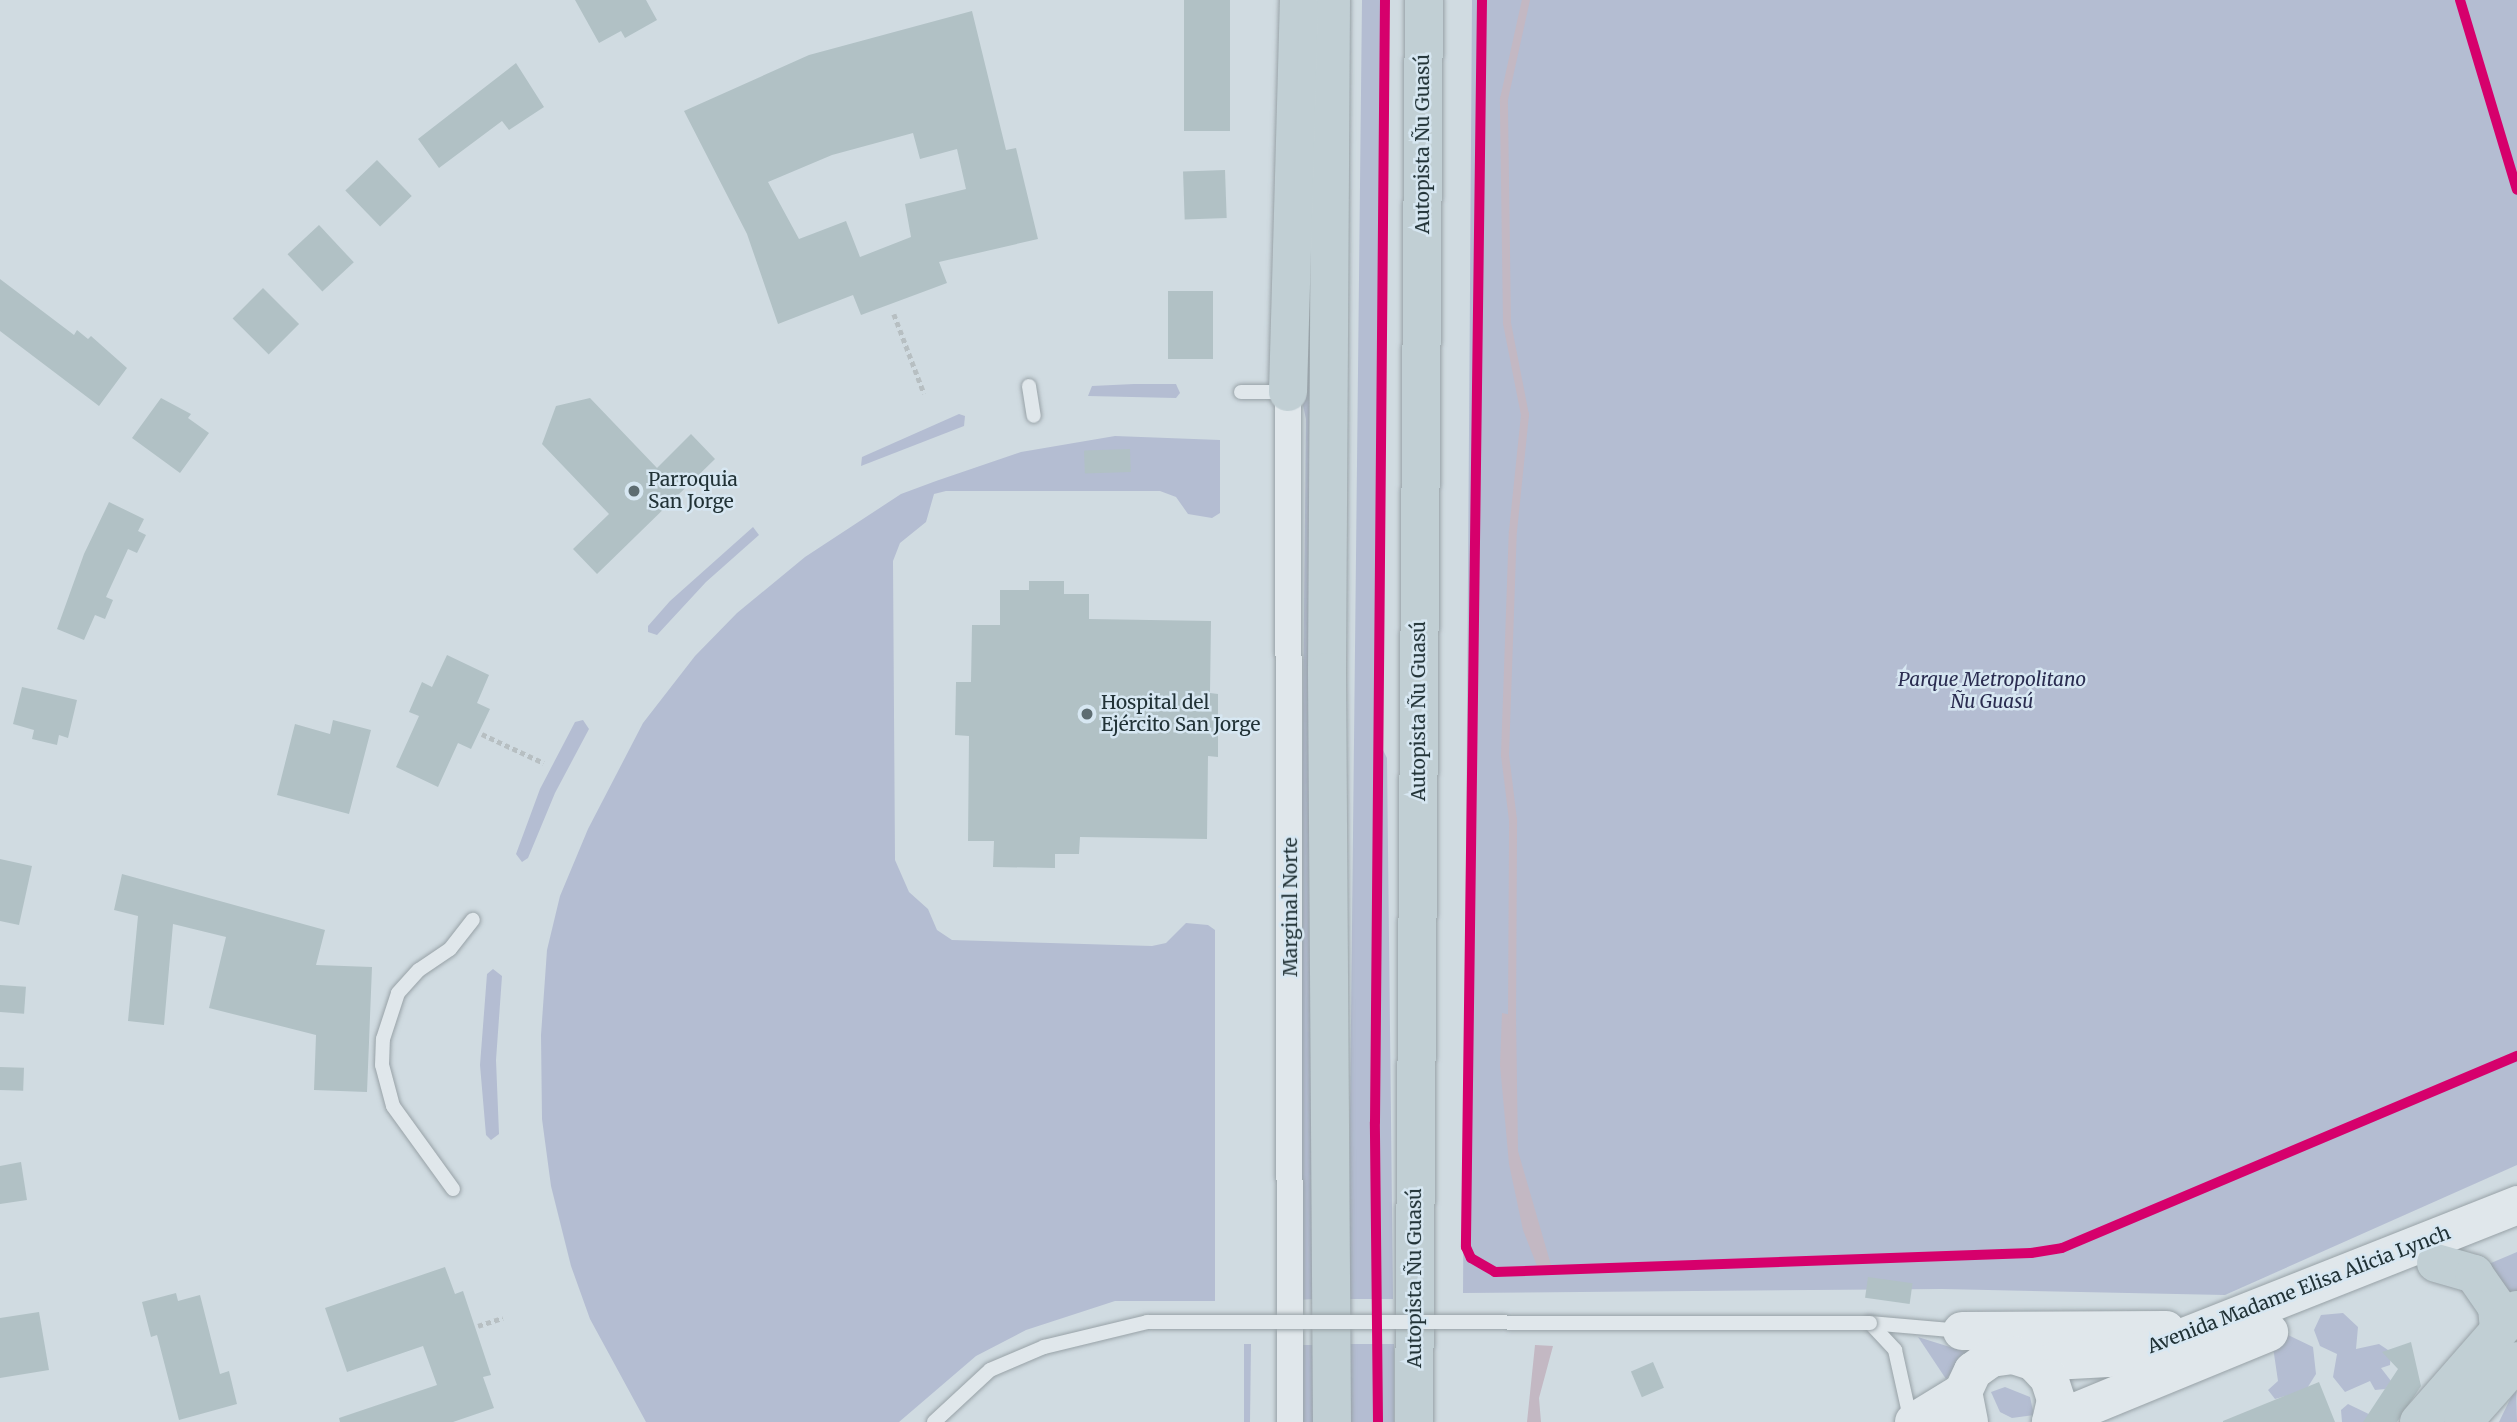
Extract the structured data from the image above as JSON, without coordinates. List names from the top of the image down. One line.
{"streets":{"highway":["Autopista Ñu Guasú"],"main road":["Avenida Madame Elisa Alicia Lynch"],"street":["Marginal Norte"]},"parks":["Parque Metropolitano Ñu Guasú"],"places":["Parroquia San Jorge","Hospital del Ejército San Jorge"]}
